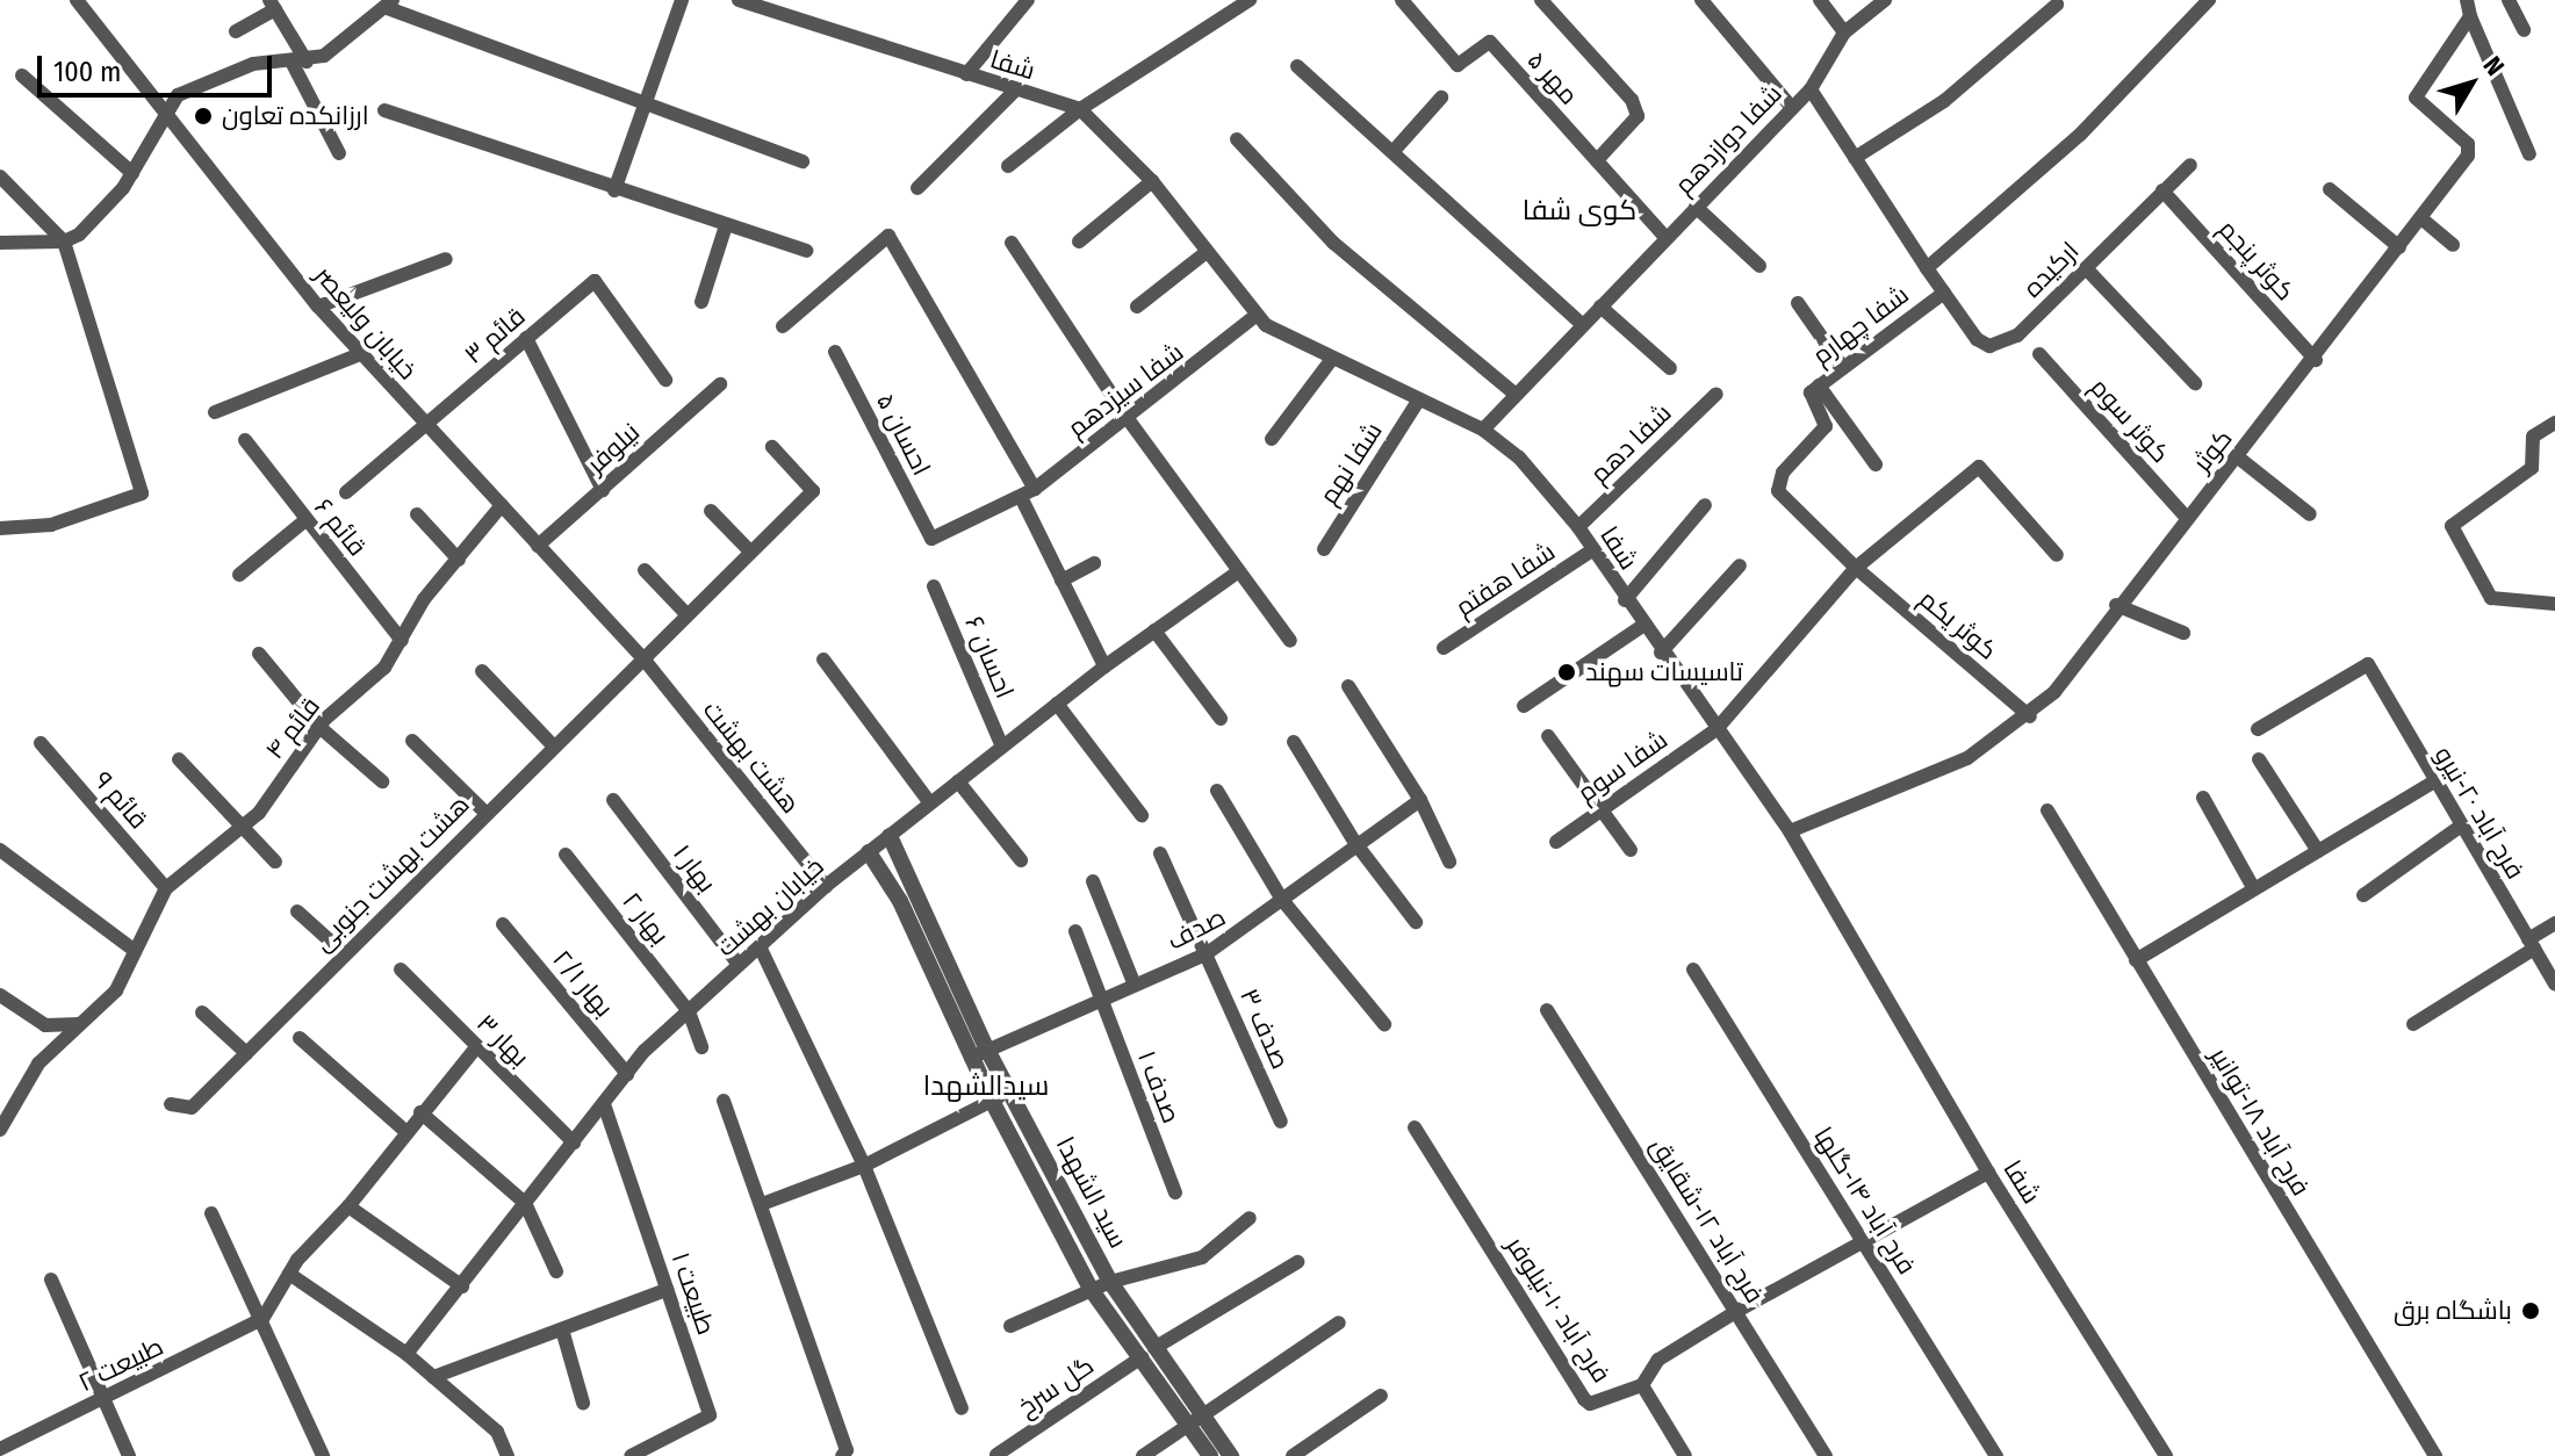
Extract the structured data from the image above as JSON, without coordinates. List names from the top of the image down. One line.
{"streets":{"street":["شفا","مهر ۵","شفا دوازدهم","کوثر پنجم","ارکیده","خیابان ولیعصر","شفا چهارم","قائم ۳","شفا سیزدهم","کوثر سوم","احسان ۵","شفا دهم","نیلوفر","کوثر","شفا نهم","قائم ۶","شفا هفتم","کوثر یکم","احسان ۶","قائم ۴","هشت بهشت","شفا سوم","قائم ۹","فرح آباد ۲۰-نیرو","بهار ۱","هشت بهشت جنوبی","خیابان بهشت","بهار ۲","صدف","بهار ۲/۱","صدف ۳","بهار ۳","صدف ۱","فرح آباد ۱۸-توانیر","سید الشهدا","فرح آباد ۱۴-گلها","فرح آباد ۱۲-شقایق","طبیعت ۱","فرح آباد ۱۰-نیلوفر","طبیعت ۲","گل سرخ"]},"crossings":[["شفا","شفا دوازدهم"],["شفا","شفا سیزدهم"],["شفا","شفا دهم"],["شفا","کوثر"],["شفا","شفا نهم"],["شفا","شفا هفتم"],["شفا","شفا سوم"],["مهر ۵","شفا دوازدهم"],["کوثر پنجم","ارکیده"],["کوثر پنجم","کوثر"],["ارکیده","شفا چهارم"],["خیابان ولیعصر","قائم ۳"],["خیابان ولیعصر","نیلوفر"],["خیابان ولیعصر","قائم ۴"],["خیابان ولیعصر","هشت بهشت"],["خیابان ولیعصر","هشت بهشت جنوبی"],["شفا چهارم","کوثر یکم"],["شفا سیزدهم","احسان ۵"],["کوثر سوم","کوثر"],["کوثر","کوثر یکم"],["قائم ۶","قائم ۴"],["احسان ۶","خیابان بهشت"],["قائم ۴","قائم ۹"],["هشت بهشت","هشت بهشت جنوبی"],["هشت بهشت","خیابان بهشت"],["بهار ۱","خیابان بهشت"],["خیابان بهشت","بهار ۲"],["خیابان بهشت","بهار ۲/۱"],["خیابان بهشت","بهار ۳"],["خیابان بهشت","سید الشهدا"],["خیابان بهشت","طبیعت ۱"],["صدف","صدف ۳"],["صدف","صدف ۱"],["صدف","سید الشهدا"],["سید الشهدا","گل سرخ"]],"districts":["کوی شفا","سیدالشهدا"],"places":["ارزانکده تعاون","تاسیسات سهند","باشگاه برق"],"scale_bar":"100 m","north":"top right"}
